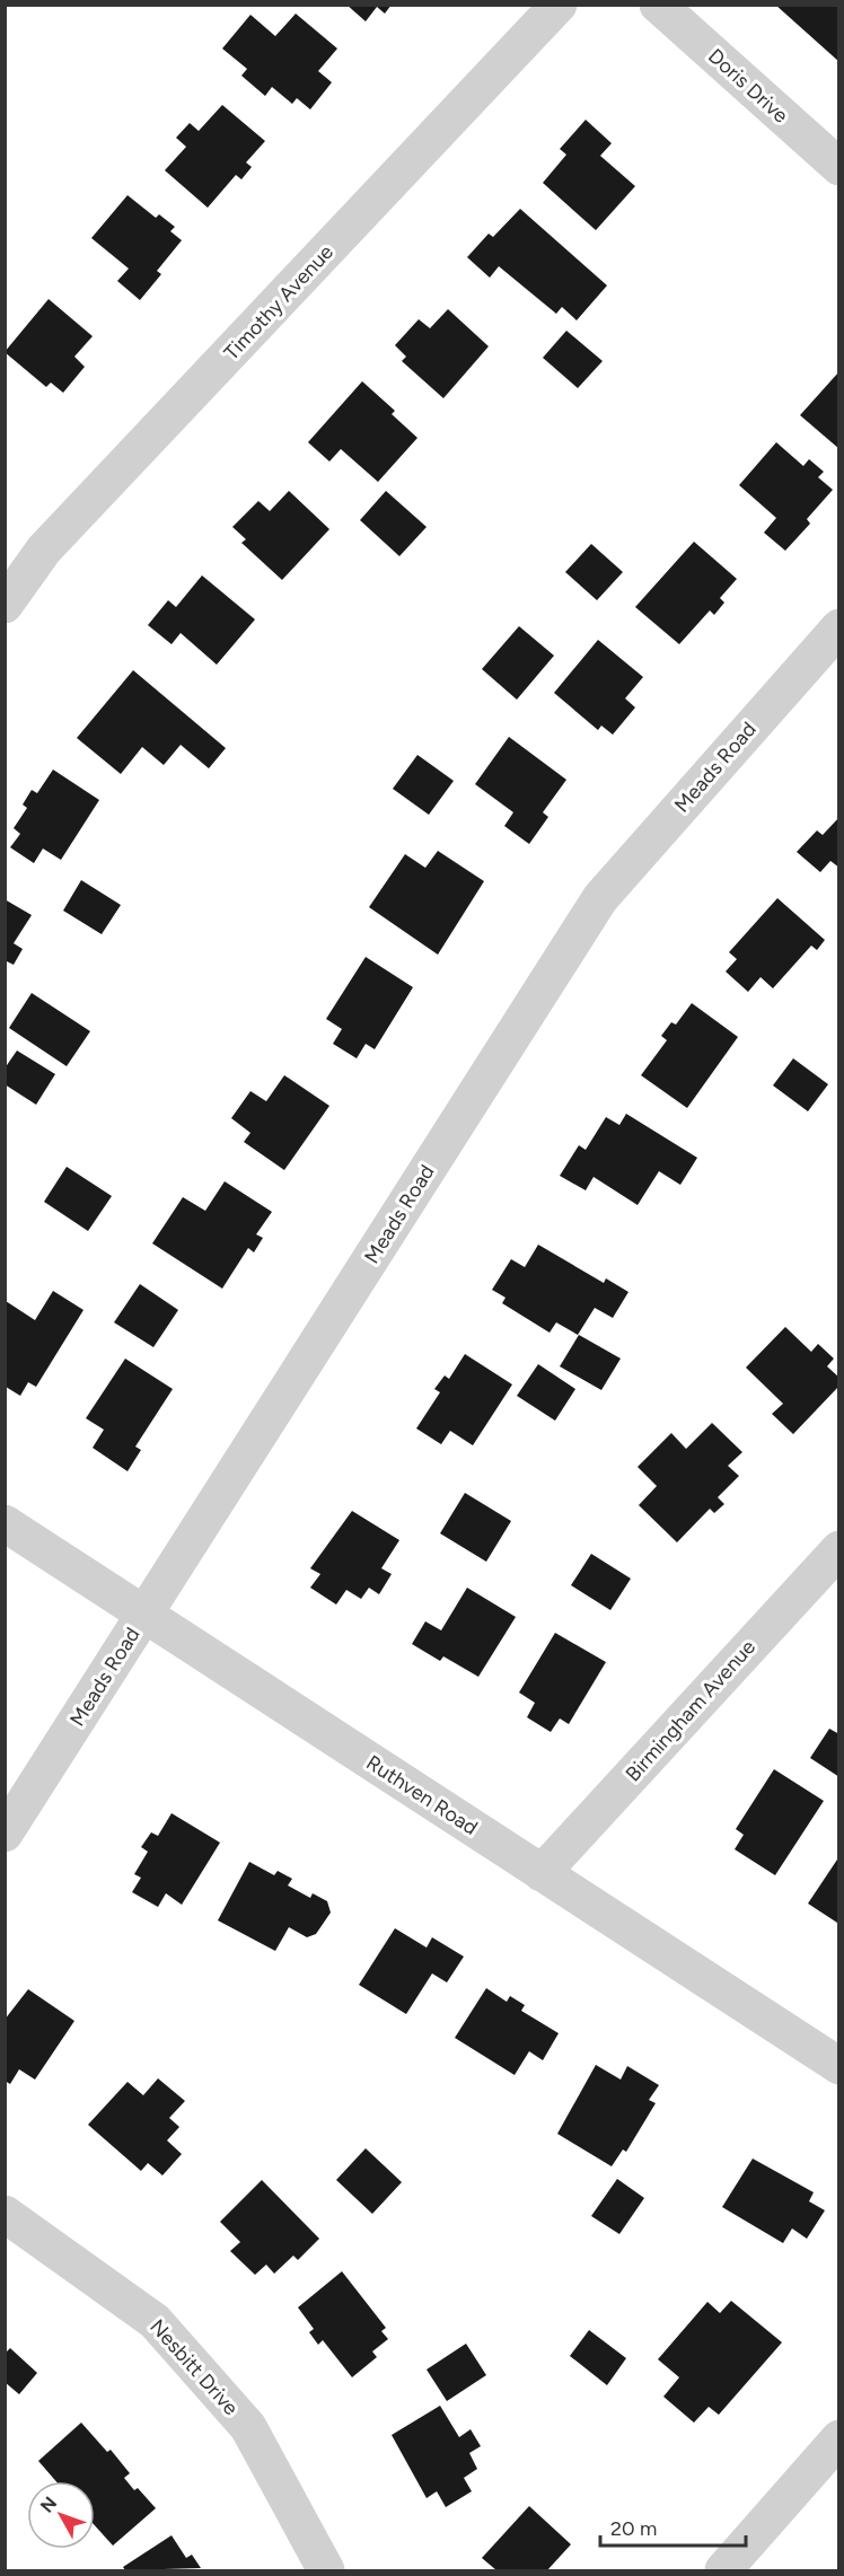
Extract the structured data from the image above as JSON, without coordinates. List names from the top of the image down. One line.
{"streets":{"street":["Doris Drive","Timothy Avenue","Meads Road","Birmingham Avenue","Ruthven Road","Nesbitt Drive"]},"crossings":[["Meads Road","Ruthven Road"],["Birmingham Avenue","Ruthven Road"]],"scale_bar":"20 m","north":"top left"}
